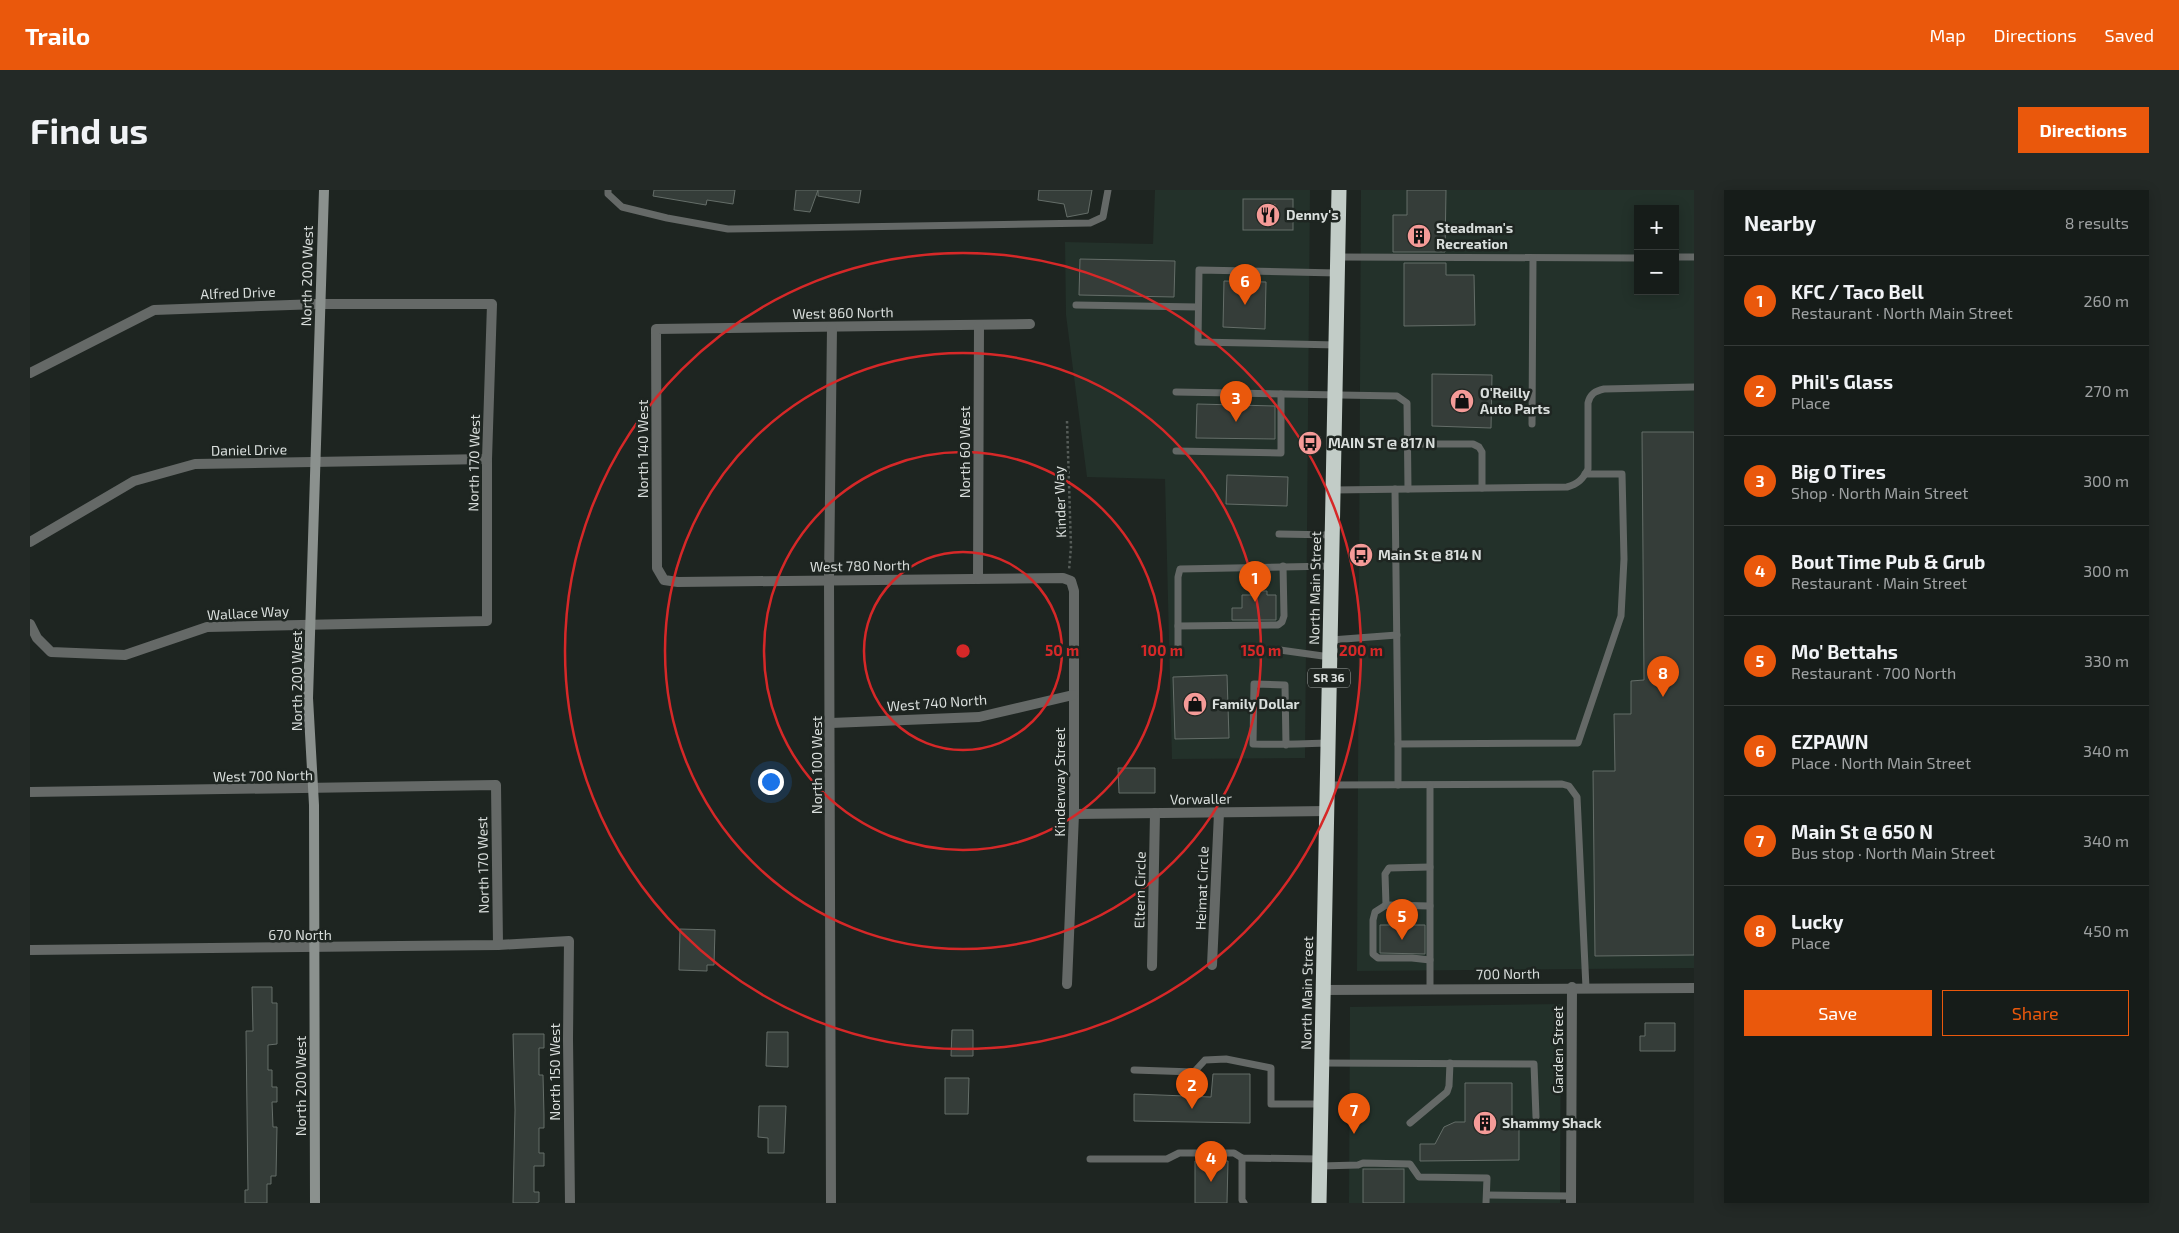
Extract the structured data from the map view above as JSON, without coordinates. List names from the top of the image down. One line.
{"streets":{"highway":["North Main Street","SR 36"],"street":["North 200 West","Alfred Drive","West 860 North","North 140 West","Daniel Drive","North 60 West","North 170 West","West 780 North","Wallace Way","West 740 North","North 100 West","West 700 North","Kinderway Street","Vorwaller","Heimat Circle","Eltern Circle","670 North","700 North","Garden Street","North 150 West"],"path":["Kinder Way"]},"crossings":[["North 200 West","Alfred Drive"],["North 200 West","Daniel Drive"],["North 200 West","Wallace Way"],["North 200 West","West 700 North"],["North 200 West","670 North"],["Alfred Drive","North 170 West"],["West 860 North","North 140 West"],["West 860 North","North 60 West"],["West 860 North","North 100 West"],["North 140 West","West 780 North"],["Daniel Drive","North 170 West"],["North 60 West","West 780 North"],["North 170 West","Wallace Way"],["North 170 West","West 700 North"],["North 170 West","670 North"],["Kinder Way","West 780 North"],["Kinder Way","Kinderway Street"],["West 780 North","North 100 West"],["West 780 North","Kinderway Street"],["North Main Street","SR 36"],["North Main Street","Vorwaller"],["North Main Street","700 North"],["West 740 North","North 100 West"],["West 740 North","Kinderway Street"],["Kinderway Street","Vorwaller"],["Vorwaller","Heimat Circle"],["Vorwaller","Eltern Circle"],["670 North","North 150 West"],["700 North","Garden Street"]],"places":{"restaurant":["Denny's"],"building":["Steadman's Recreation","Shammy Shack"],"shop":["O'Reilly Auto Parts","Family Dollar"],"bus stop":["MAIN ST @ 817 N","Main St @ 814 N"]},"page":{"header":"Trailo","nav":["Map","Directions","Saved"],"buttons":["Directions",["Save","Share"]],"title":"Find us","heading":["Nearby","8 results"],"map_buttons":["+","−"],"list":[{"mark":"1","name":"KFC / Taco Bell","note":"Restaurant · North Main Street","value":"260 m"},{"mark":"2","name":"Phil's Glass","note":"Place","value":"270 m"},{"mark":"3","name":"Big O Tires","note":"Shop · North Main Street","value":"300 m"},{"mark":"4","name":"Bout Time Pub & Grub","note":"Restaurant · Main Street","value":"300 m"},{"mark":"5","name":"Mo' Bettahs","note":"Restaurant · 700 North","value":"330 m"},{"mark":"6","name":"EZPAWN","note":"Place · North Main Street","value":"340 m"},{"mark":"7","name":"Main St @ 650 N","note":"Bus stop · North Main Street","value":"340 m"},{"mark":"8","name":"Lucky","note":"Place","value":"450 m"}],"pins":["6","3","1","8","5","2","7","4"]},"rings":["50 m","100 m","150 m","200 m"]}
